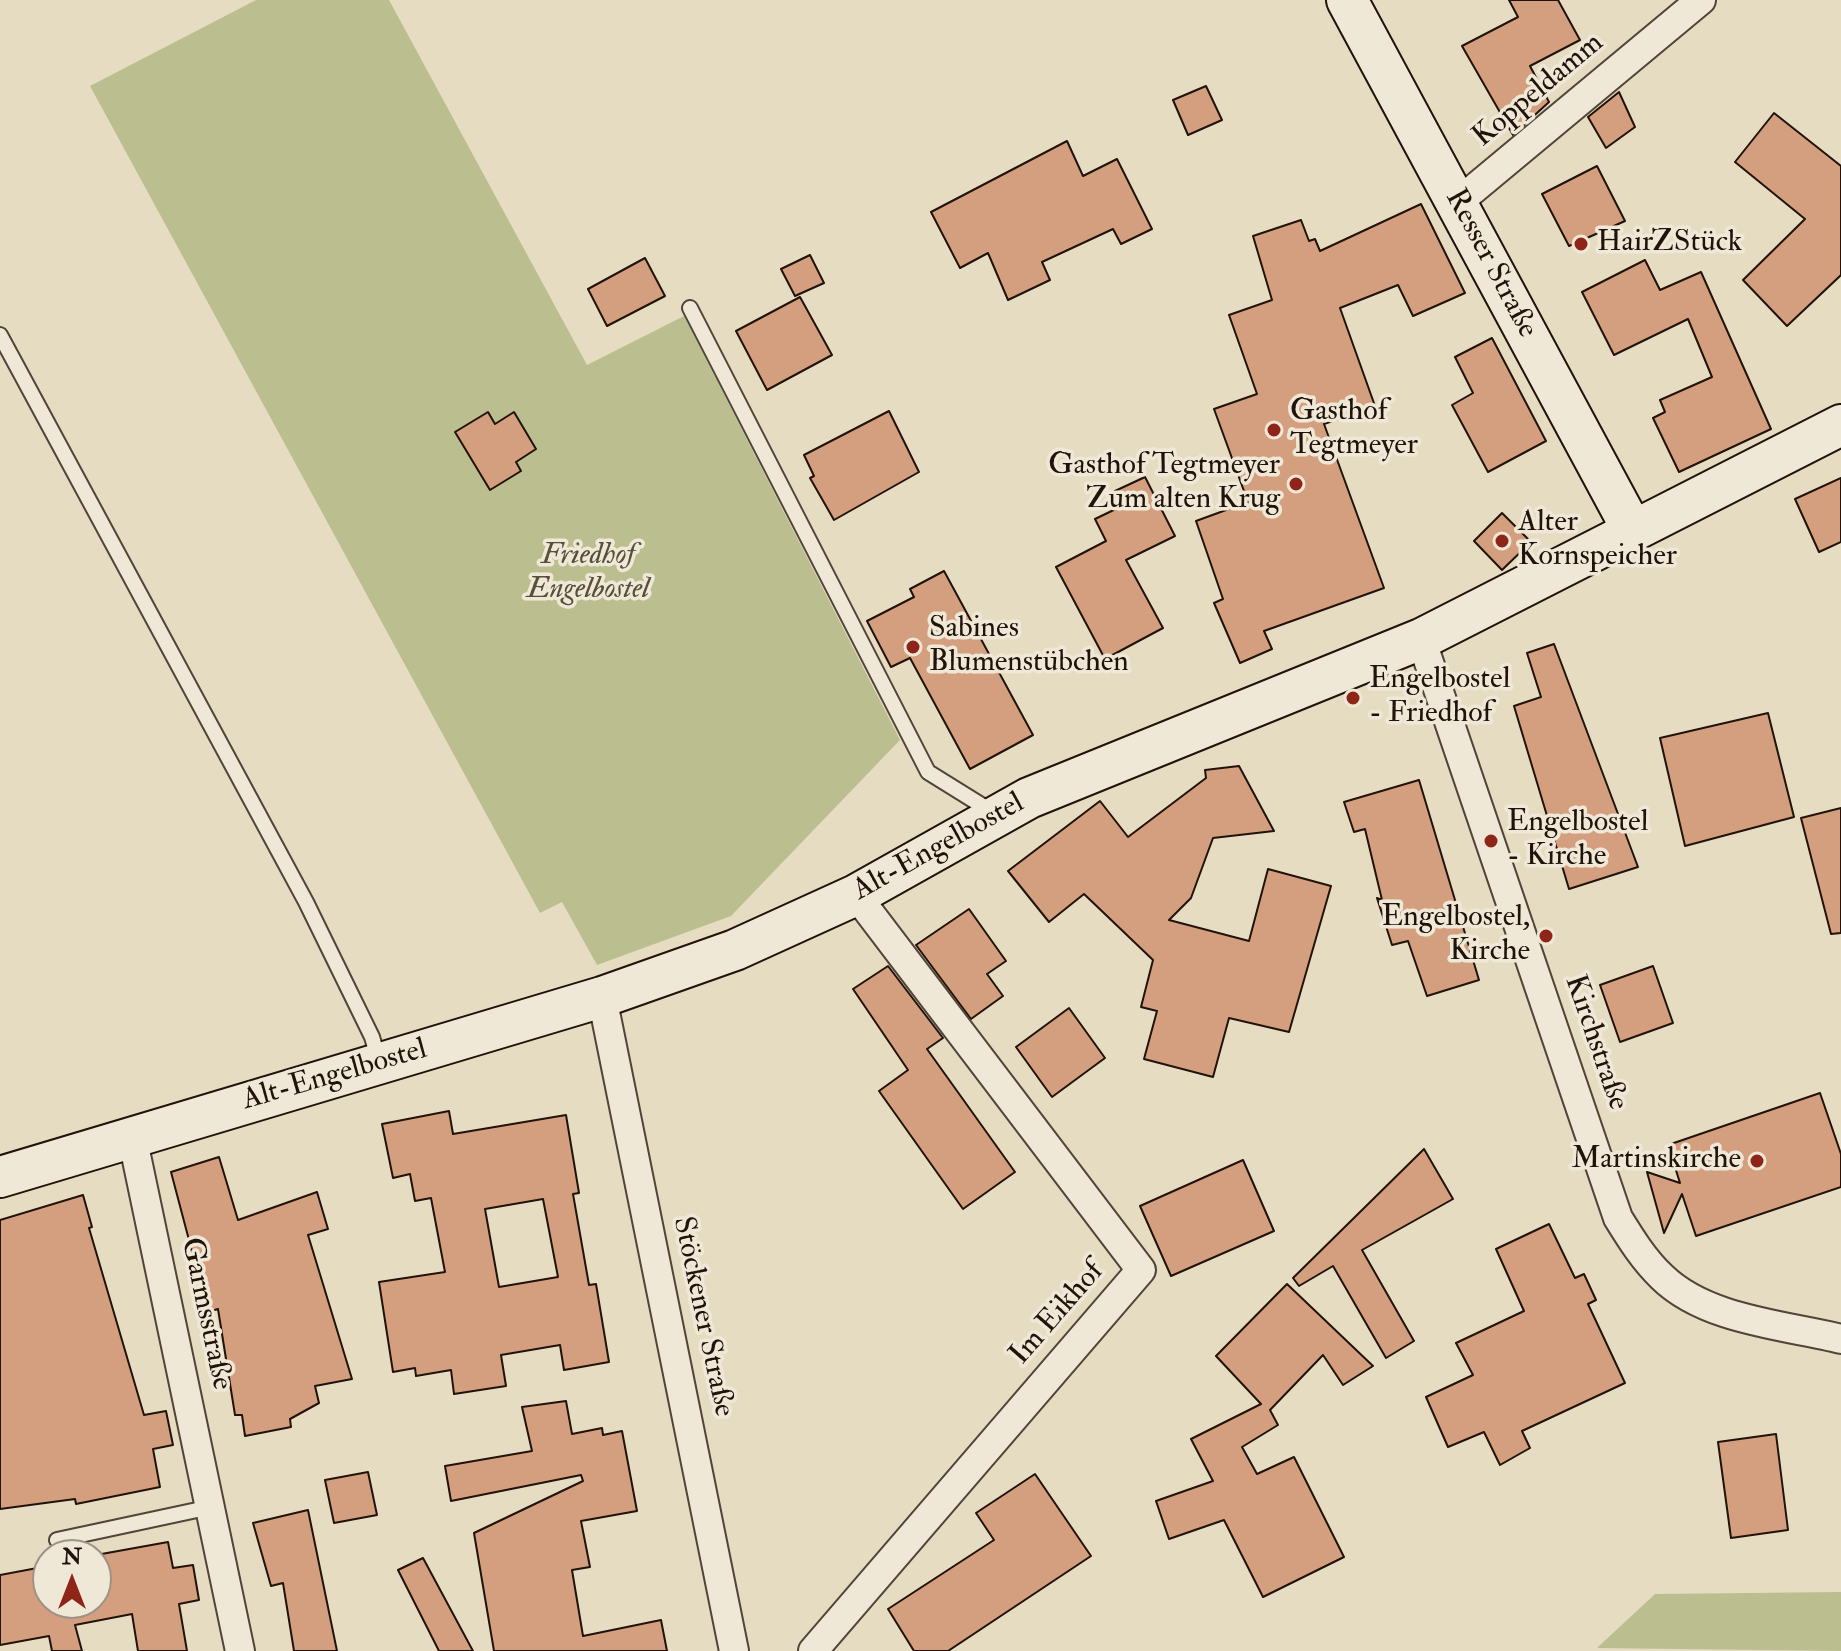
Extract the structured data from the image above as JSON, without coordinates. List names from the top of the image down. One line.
{"streets":{"main road":["Resser Straße","Alt-Engelbostel"],"street":["Koppeldamm","Kirchstraße","Garmsstraße","Im Eikhof","Stöckener Straße"]},"crossings":[["Koppeldamm","Resser Straße"],["Resser Straße","Alt-Engelbostel"],["Alt-Engelbostel","Kirchstraße"],["Alt-Engelbostel","Garmsstraße"],["Alt-Engelbostel","Im Eikhof"],["Alt-Engelbostel","Stöckener Straße"]],"parks":["Friedhof Engelbostel"],"places":["HairZStück","Gasthof Tegtmeyer","Gasthof Tegtmeyer Zum alten Krug","Alter Kornspeicher","Sabines Blumenstübchen","Engelbostel - Friedhof","Engelbostel - Kirche","Engelbostel, Kirche","Martinskirche"],"north":"top"}
